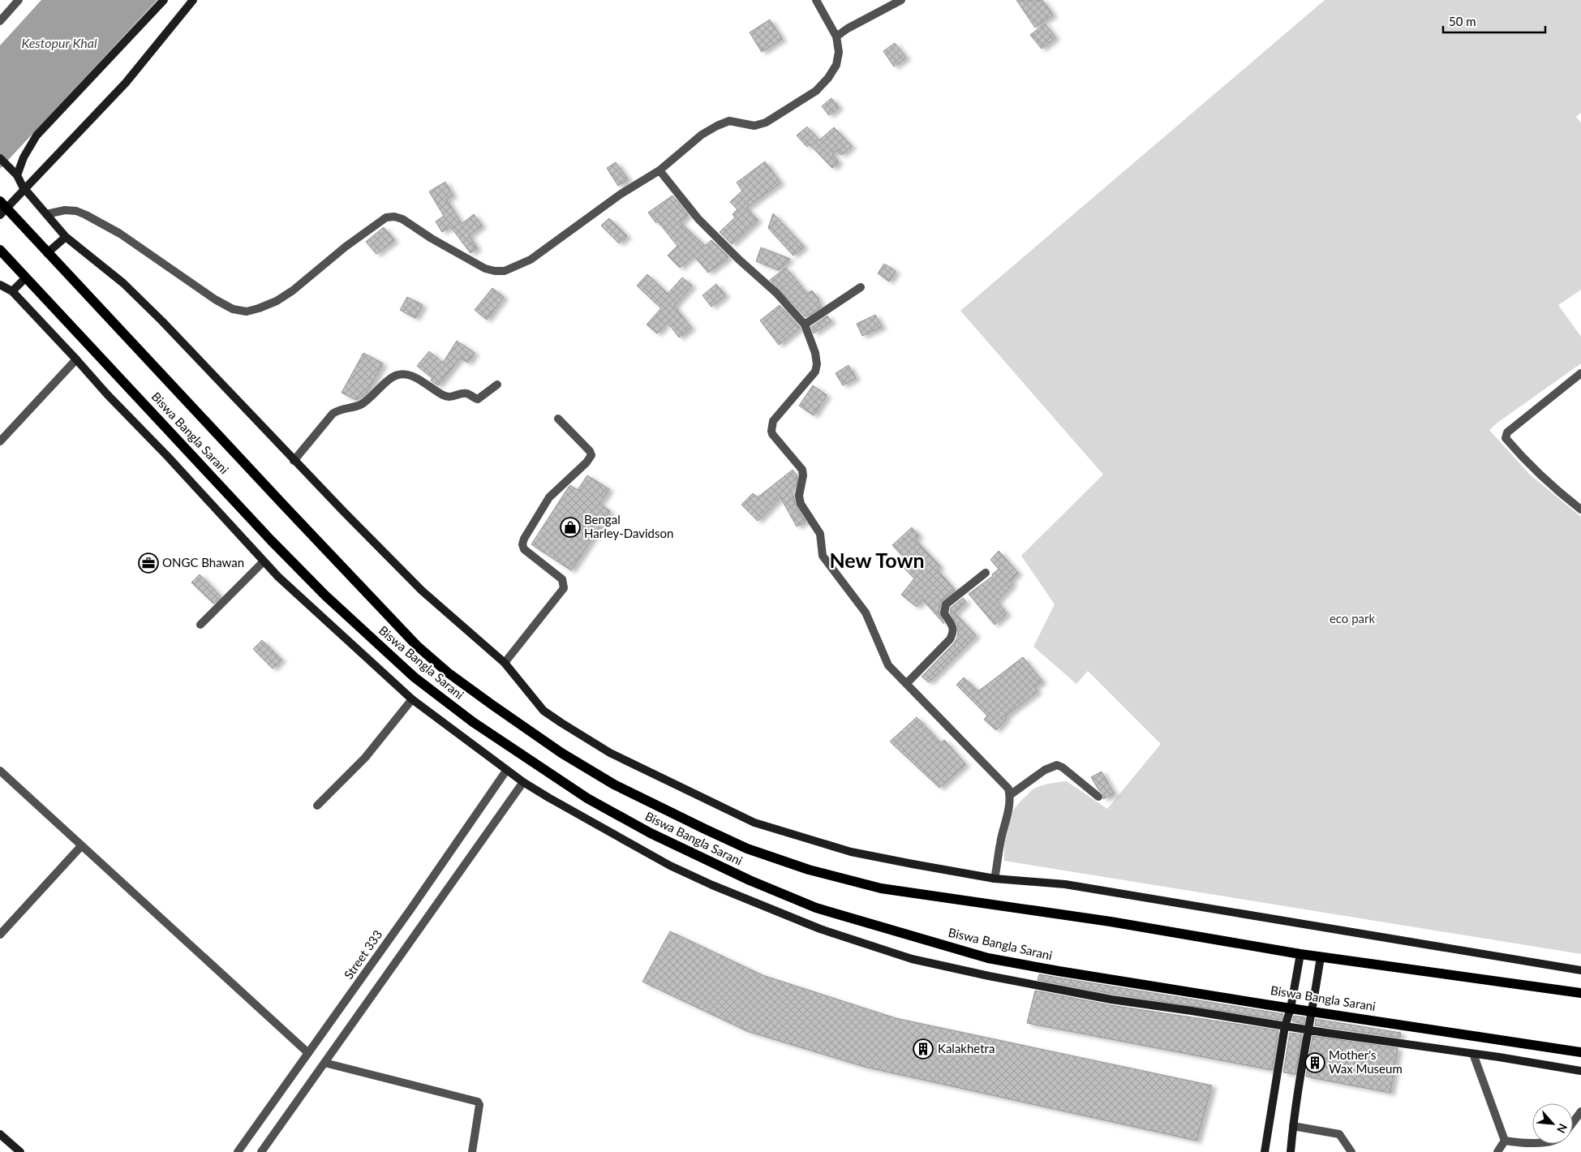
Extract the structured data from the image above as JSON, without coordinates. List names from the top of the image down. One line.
{"streets":{"main road":["Biswa Bangla Sarani"],"street":["Street 333"]},"districts":["New Town"],"water":["Kestopur Khal"],"parks":["eco park"],"places":{"shop":["Bengal Harley-Davidson"],"office":["ONGC Bhawan"],"building":["Kalakhetra","Mother's Wax Museum"]},"scale_bar":"50 m","north":"bottom right"}
